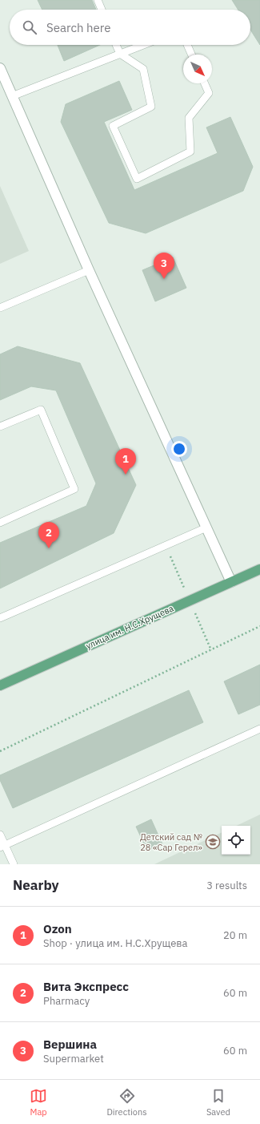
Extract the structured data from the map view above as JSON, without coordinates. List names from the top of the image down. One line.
{"streets":{"main road":["улица им. Н.С.Хрущева"]},"places":{"school or university":["Детский сад № 28 «Сар Герел»"]},"north":"bottom right","page":{"search":"Search here","pins":["3","1","2"],"heading":["Nearby","3 results"],"list":[{"mark":"1","name":"Ozon","note":"Shop · улица им. Н.С.Хрущева","value":"20 m"},{"mark":"2","name":"Вита Экспресс","note":"Pharmacy","value":"60 m"},{"mark":"3","name":"Вершина","note":"Supermarket","value":"60 m"}],"nav":["Map","Directions","Saved"]}}
